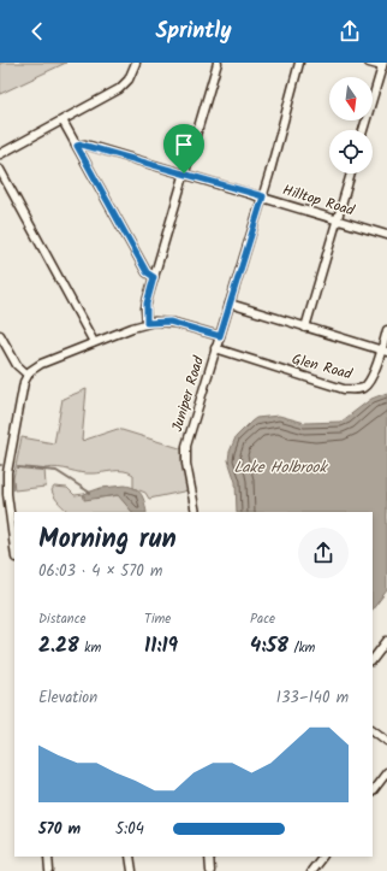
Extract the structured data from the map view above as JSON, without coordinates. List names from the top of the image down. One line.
{"streets":{"street":["Hilltop Road","Glen Road","Juniper Road"]},"crossings":[["Hilltop Road","Juniper Road"],["Glen Road","Juniper Road"]],"water":["Lake Holbrook"],"north":"bottom","page":{"header":"Sprintly","heading":["Morning run","06:03 · 4 × 570 m"],"stats":[["Distance","2.28 km"],["Time","11:19"],["Pace","4:58 /km"]],"chart":["Elevation","133–140 m"],"list":[{"name":"570 m","note":"5:04"}]}}
